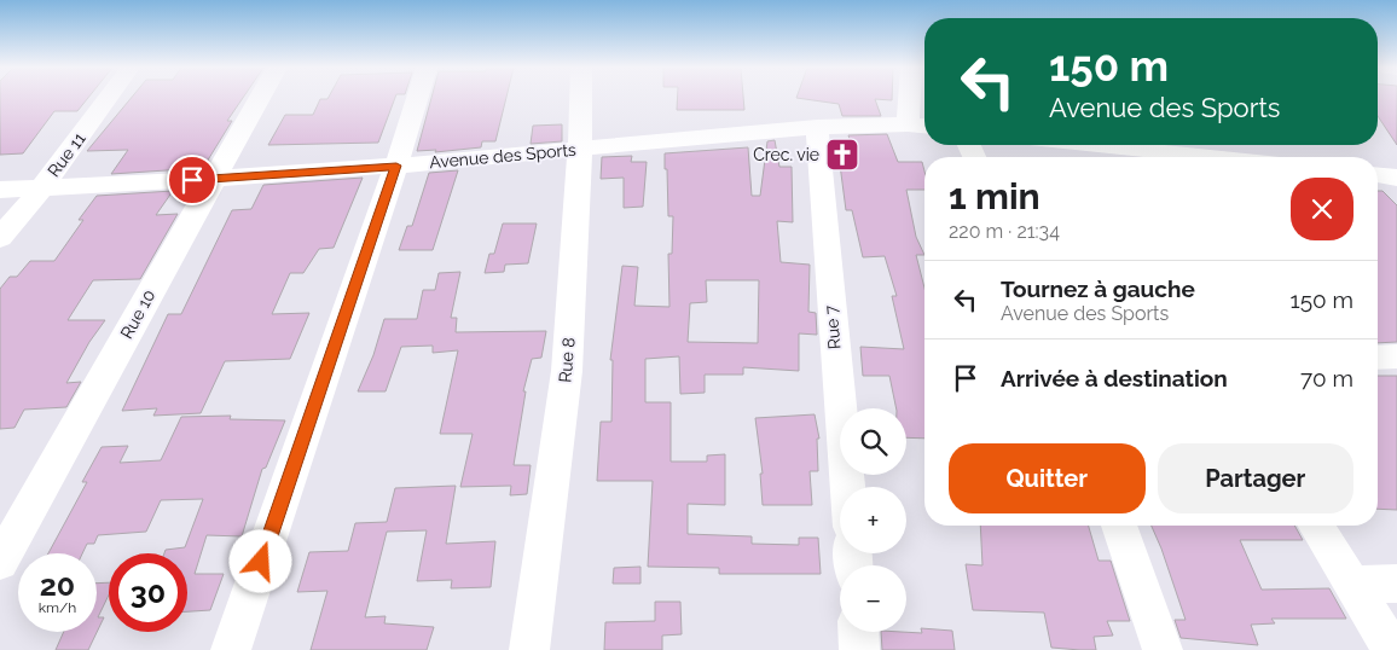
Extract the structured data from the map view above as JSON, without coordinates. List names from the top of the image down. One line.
{"streets":{"street":["Rue 11","Avenue des Sports","Rue 10","Rue 7","Rue 8"]},"crossings":[["Rue 11","Avenue des Sports"],["Avenue des Sports","Rue 10"],["Avenue des Sports","Rue 7"],["Avenue des Sports","Rue 8"]],"places":{"church":["Crec. vie"]},"page":{"turn":["150 m","Avenue des Sports"],"heading":["1 min","220 m · 21:34"],"list":[{"name":"Tournez à gauche","note":"Avenue des Sports","value":"150 m"},{"name":"Arrivée à destination","value":"70 m"}],"map_buttons":["+","−"],"buttons":["Quitter","Partager"],"speed":"20 km/h","limit":"30"}}
